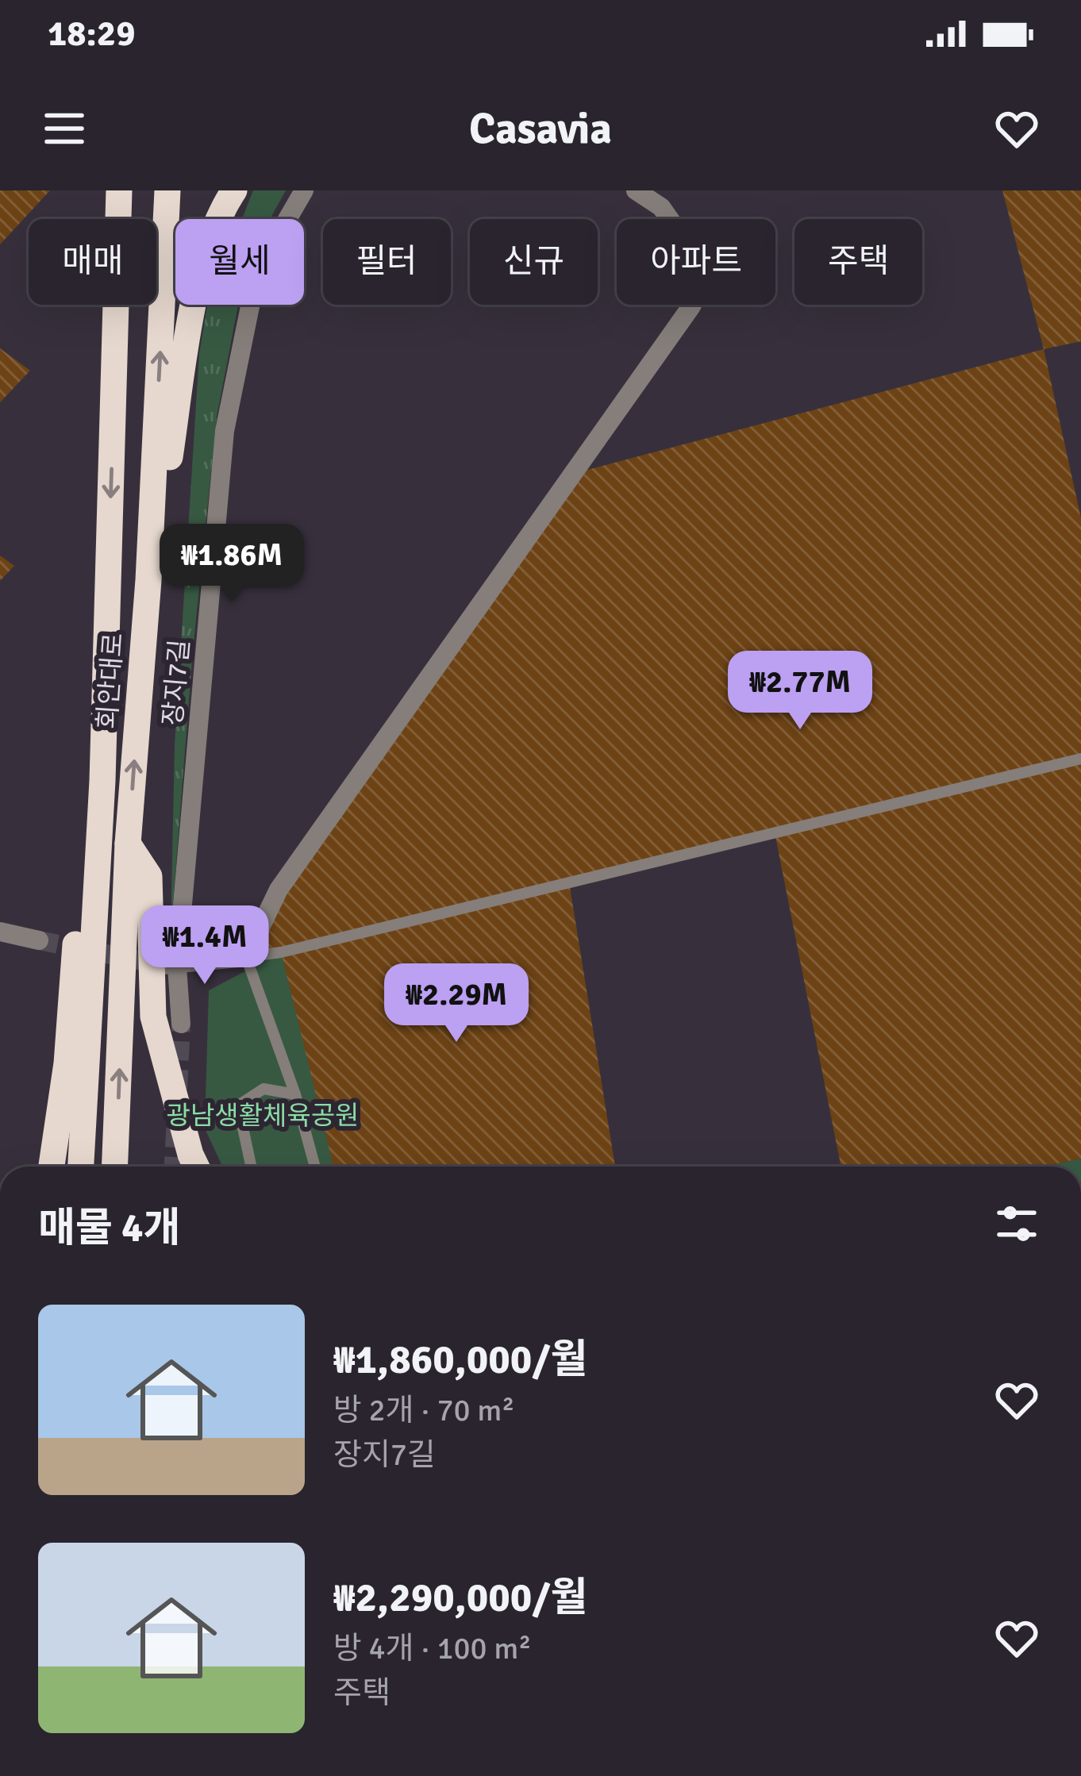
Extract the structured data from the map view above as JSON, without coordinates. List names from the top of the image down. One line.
{"streets":{"highway":["회안대로"],"street":["장지7길"]},"parks":["광남생활체육공원"],"page":{"status":"18:29","header":"Casavia","chip":["매매","월세","필터","신규","아파트","주택"],"price":["₩1.86M","₩2.77M","₩1.4M","₩2.29M"],"heading":"매물 4개","list":[{"name":"₩1,860,000/월","note":"방 2개 · 70 m² · 장지7길"},{"name":"₩2,290,000/월","note":"방 4개 · 100 m² · 주택"}]}}
